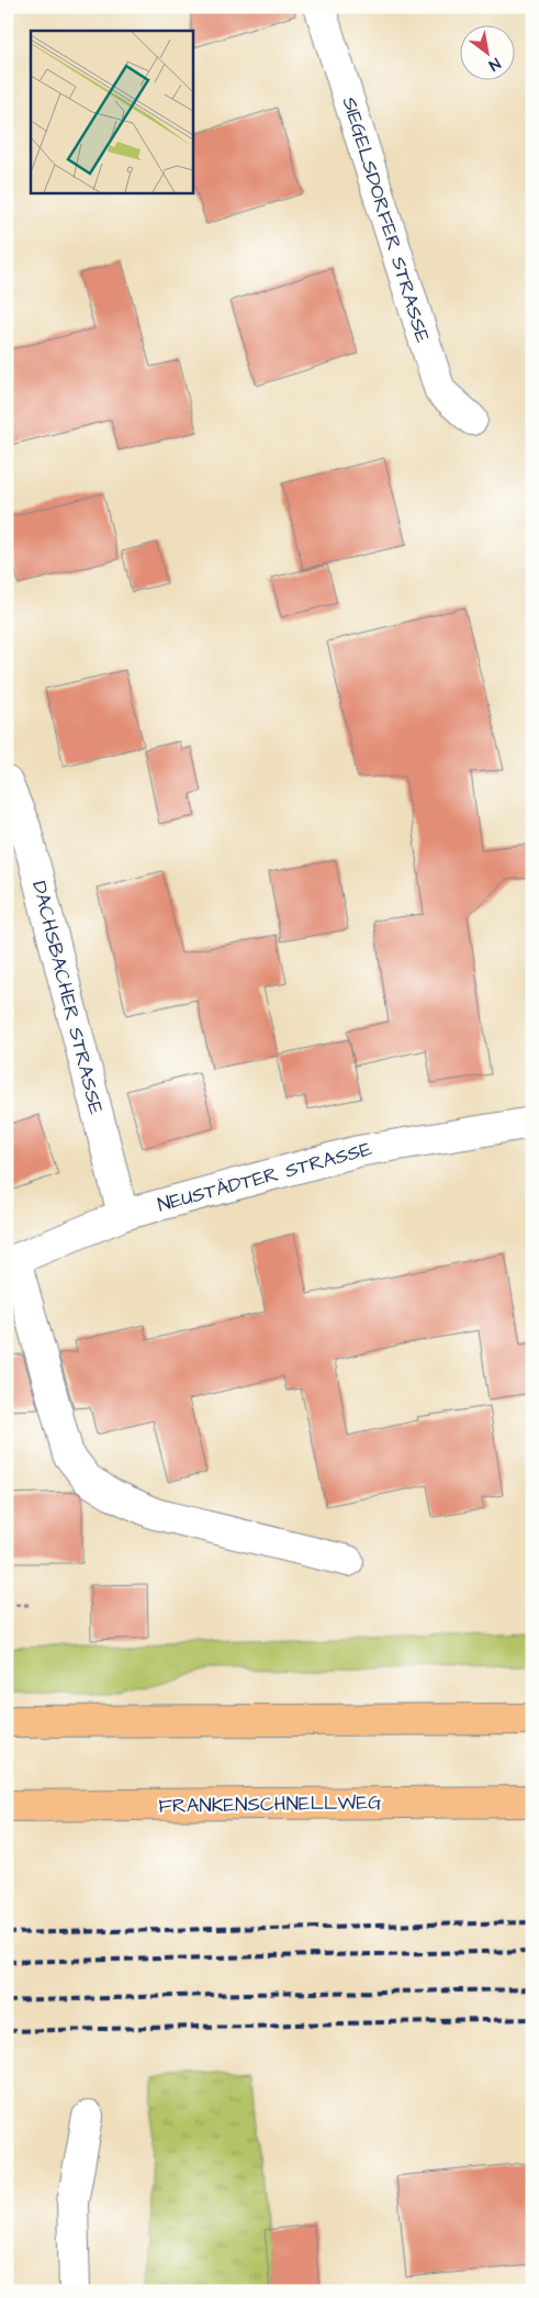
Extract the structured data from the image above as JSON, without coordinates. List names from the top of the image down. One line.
{"streets":{"highway":["FRANKENSCHNELLWEG"],"street":["SIEGELSDORFER STRASSE","DACHSBACHER STRASSE","NEUSTÄDTER STRASSE"]},"crossings":[["DACHSBACHER STRASSE","NEUSTÄDTER STRASSE"]],"north":"bottom right"}
